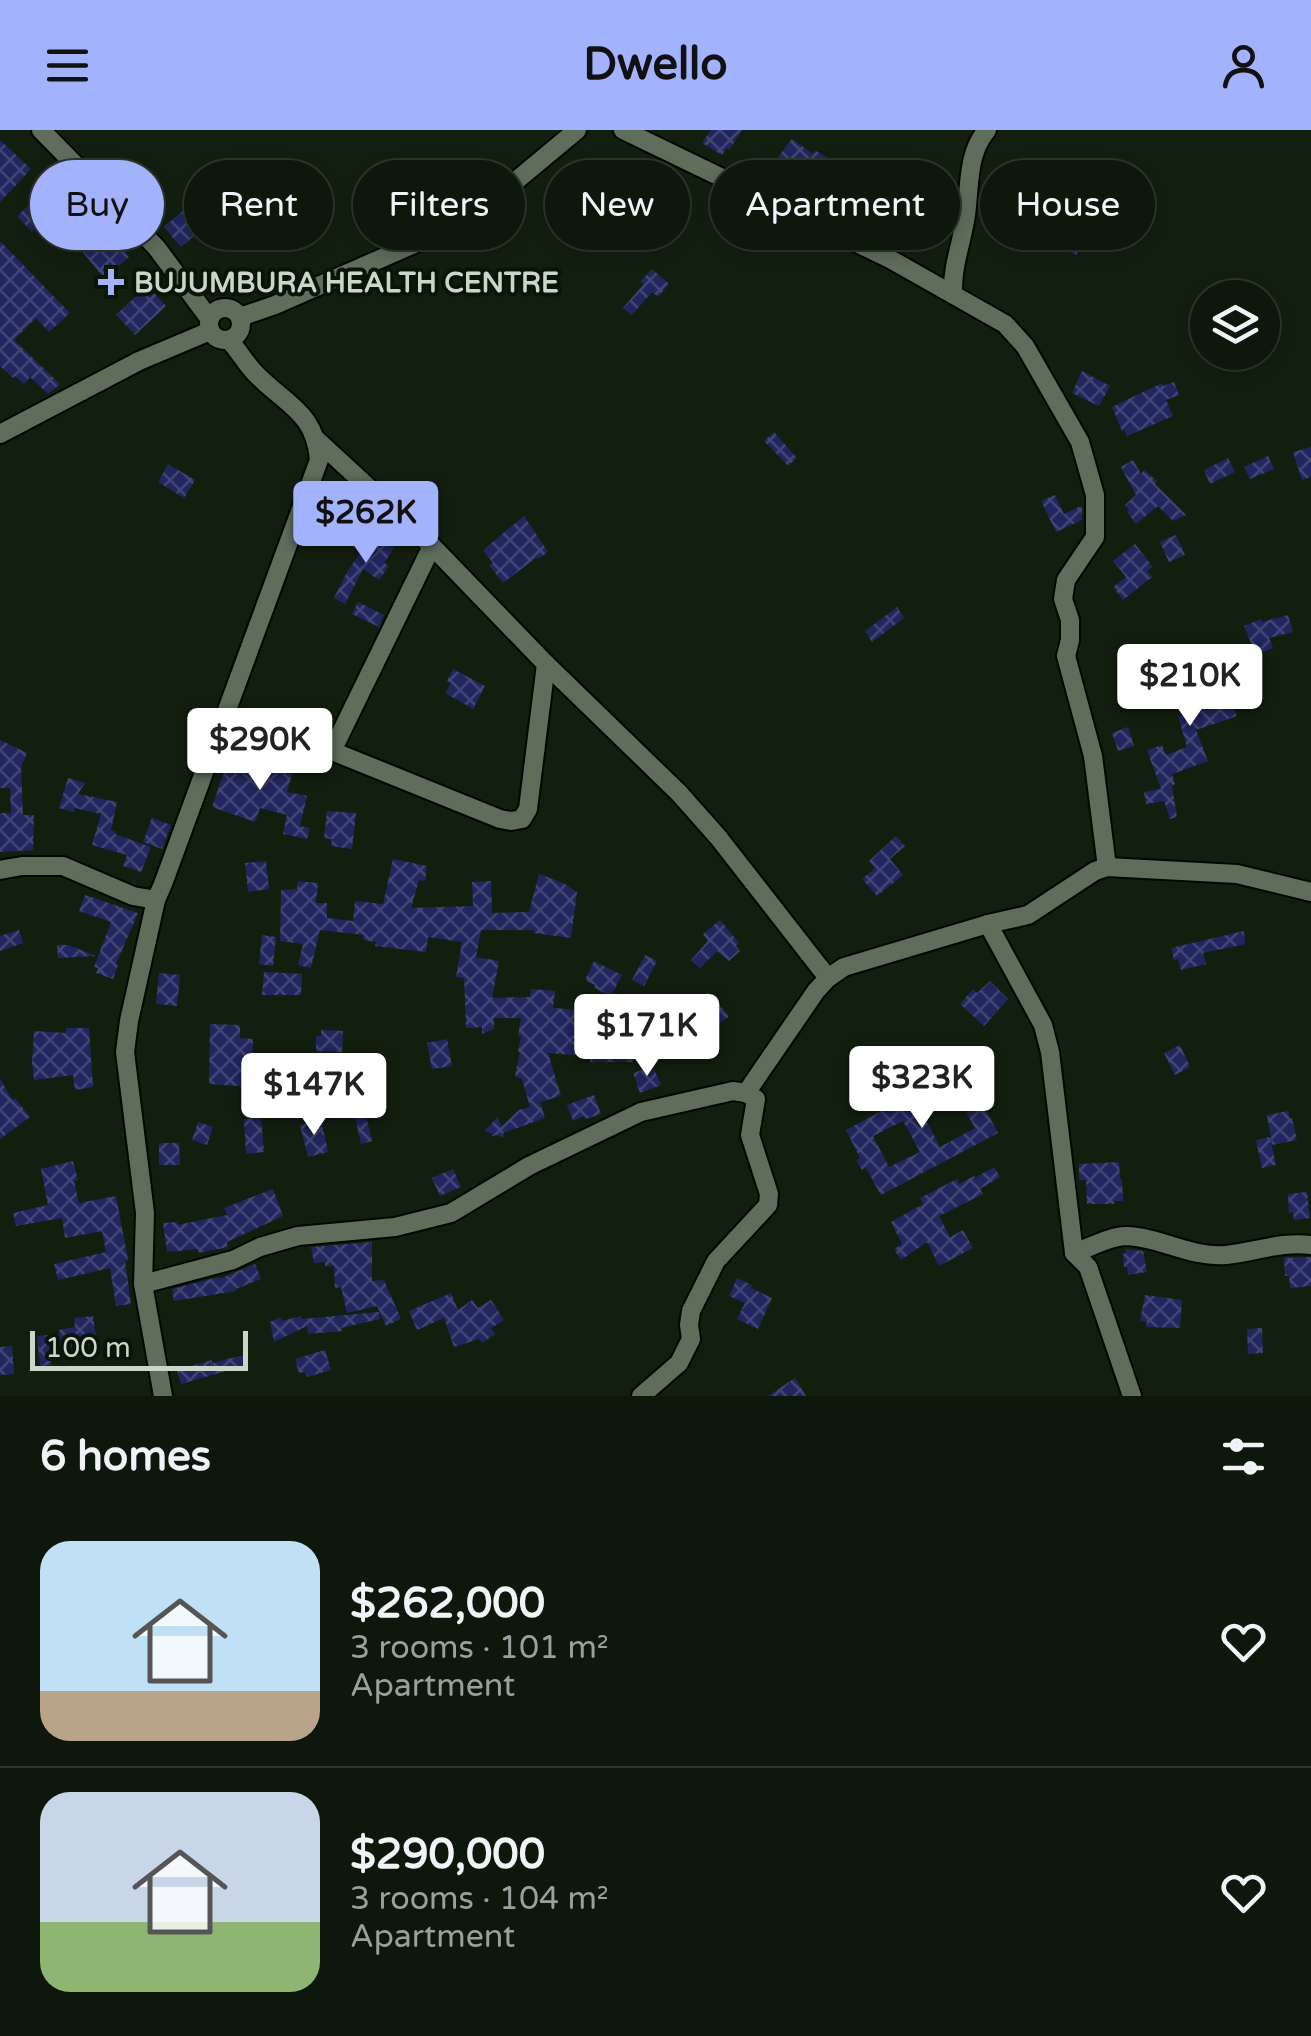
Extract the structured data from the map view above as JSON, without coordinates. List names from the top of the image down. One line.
{"places":{"health":["BUJUMBURA HEALTH CENTRE"]},"scale_bar":"100 m","page":{"header":"Dwello","chip":["Buy","Rent","Filters","New","Apartment","House"],"price":["$262K","$210K","$290K","$171K","$323K","$147K"],"scale":"100 m","heading":"6 homes","list":[{"name":"$262,000","note":"3 rooms · 101 m² · Apartment"},{"name":"$290,000","note":"3 rooms · 104 m² · Apartment"}]}}
